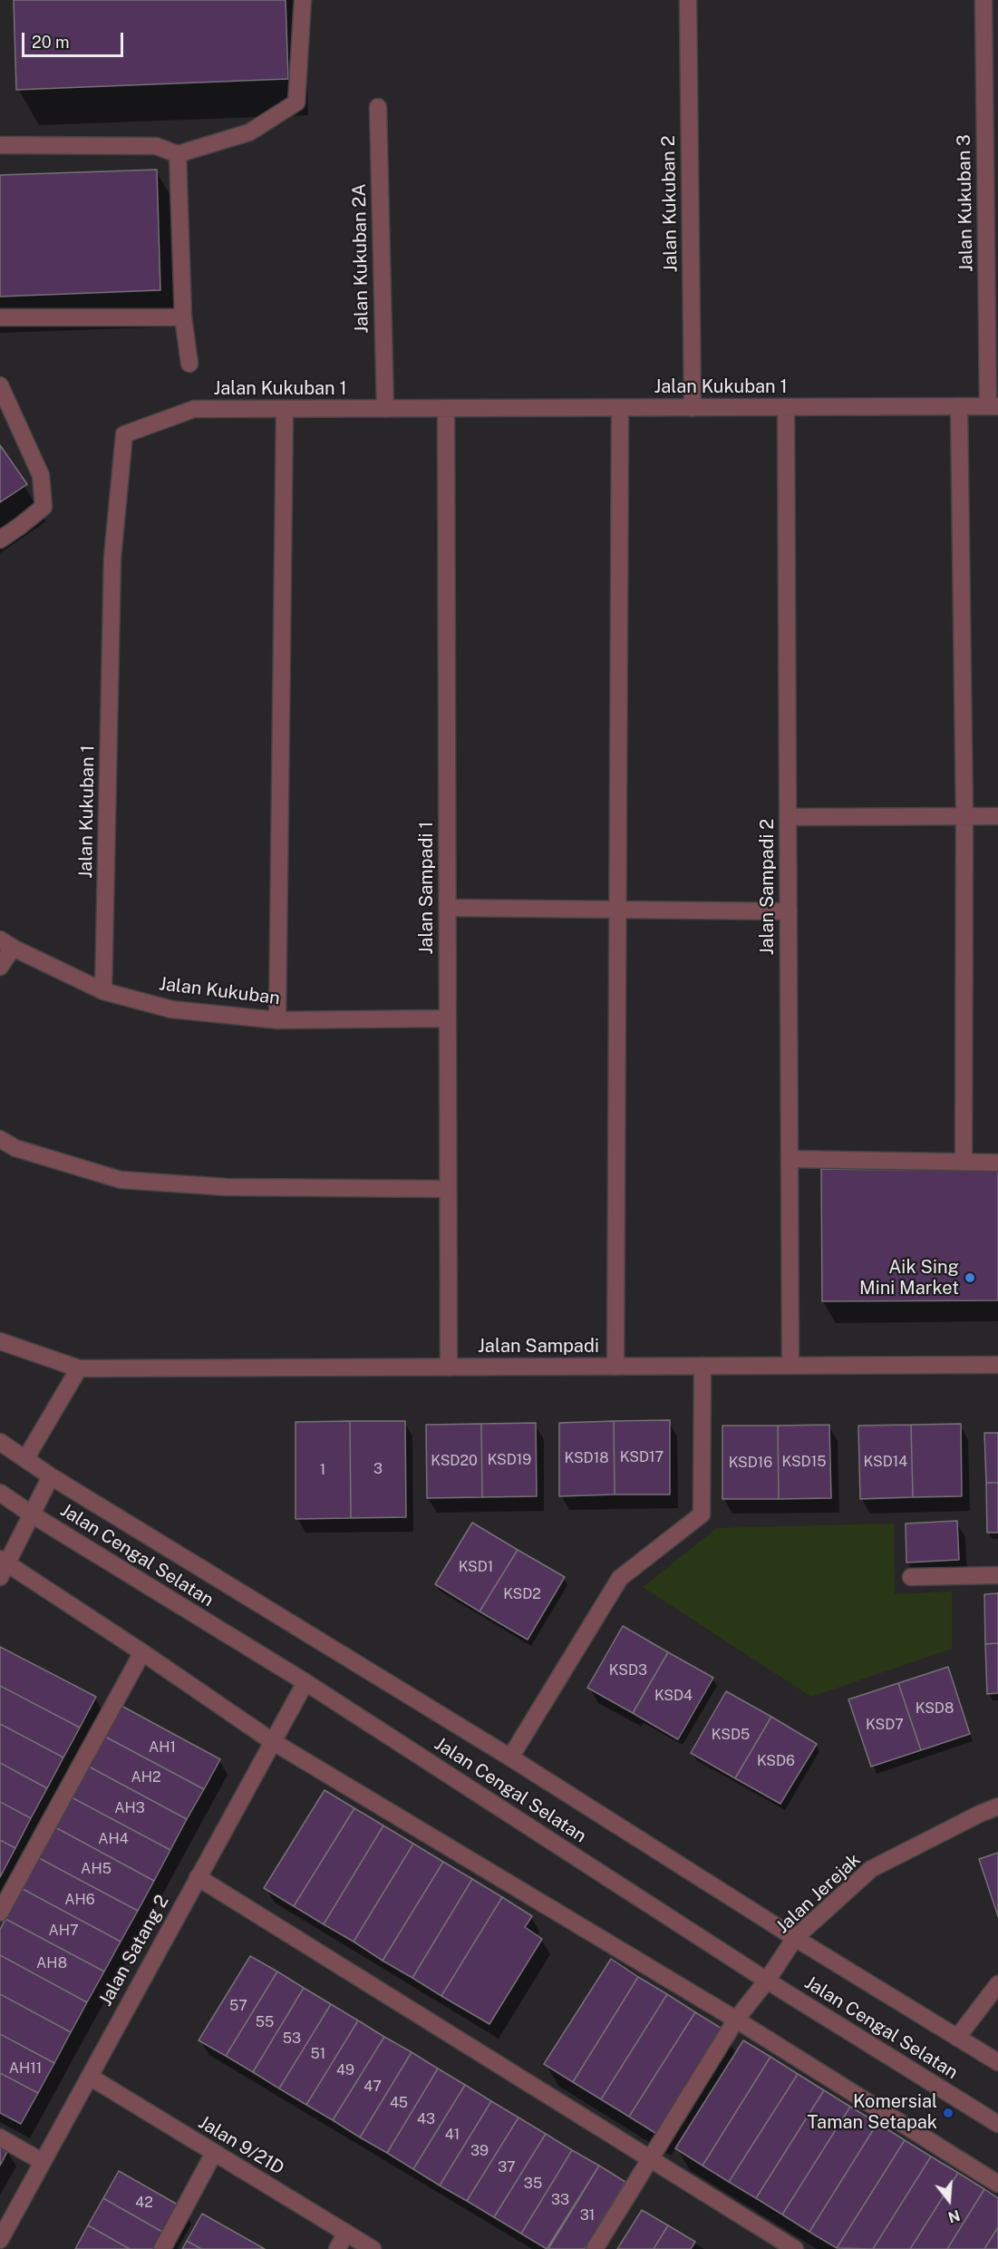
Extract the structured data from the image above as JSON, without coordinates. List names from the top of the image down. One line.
{"streets":{"street":["Jalan Kukuban 3","Jalan Kukuban 2","Jalan Kukuban 2A","Jalan Kukuban 1","Jalan Sampadi 2","Jalan Sampadi 1","Jalan Kukuban","Jalan Sampadi","Jalan Cengal Selatan","Jalan Jerejak","Jalan Satang 2","Jalan 9/21D"]},"crossings":[["Jalan Kukuban 3","Jalan Kukuban 1"],["Jalan Kukuban 2","Jalan Kukuban 1"],["Jalan Kukuban 2A","Jalan Kukuban 1"],["Jalan Kukuban 1","Jalan Sampadi 2"],["Jalan Kukuban 1","Jalan Sampadi 1"],["Jalan Kukuban 1","Jalan Kukuban"],["Jalan Sampadi 2","Jalan Sampadi"],["Jalan Sampadi 1","Jalan Kukuban"],["Jalan Sampadi 1","Jalan Sampadi"],["Jalan Cengal Selatan","Jalan Jerejak"],["Jalan Cengal Selatan","Jalan Satang 2"],["Jalan Satang 2","Jalan 9/21D"]],"places":["Aik Sing Mini Market","Komersial Taman Setapak"],"house_numbers":["KSD17","KSD18","KSD19","KSD20","KSD15","KSD14","KSD16","3","1","KSD1","KSD2","KSD3","KSD4","KSD8","KSD7","KSD5","AH1","KSD6","AH2","AH3","AH4","AH5","AH6","AH7","AH8","57","55","53","51","AH11","49","47","45","43","41","39","37","35","33","42","31"],"scale_bar":"20 m","north":"bottom"}
